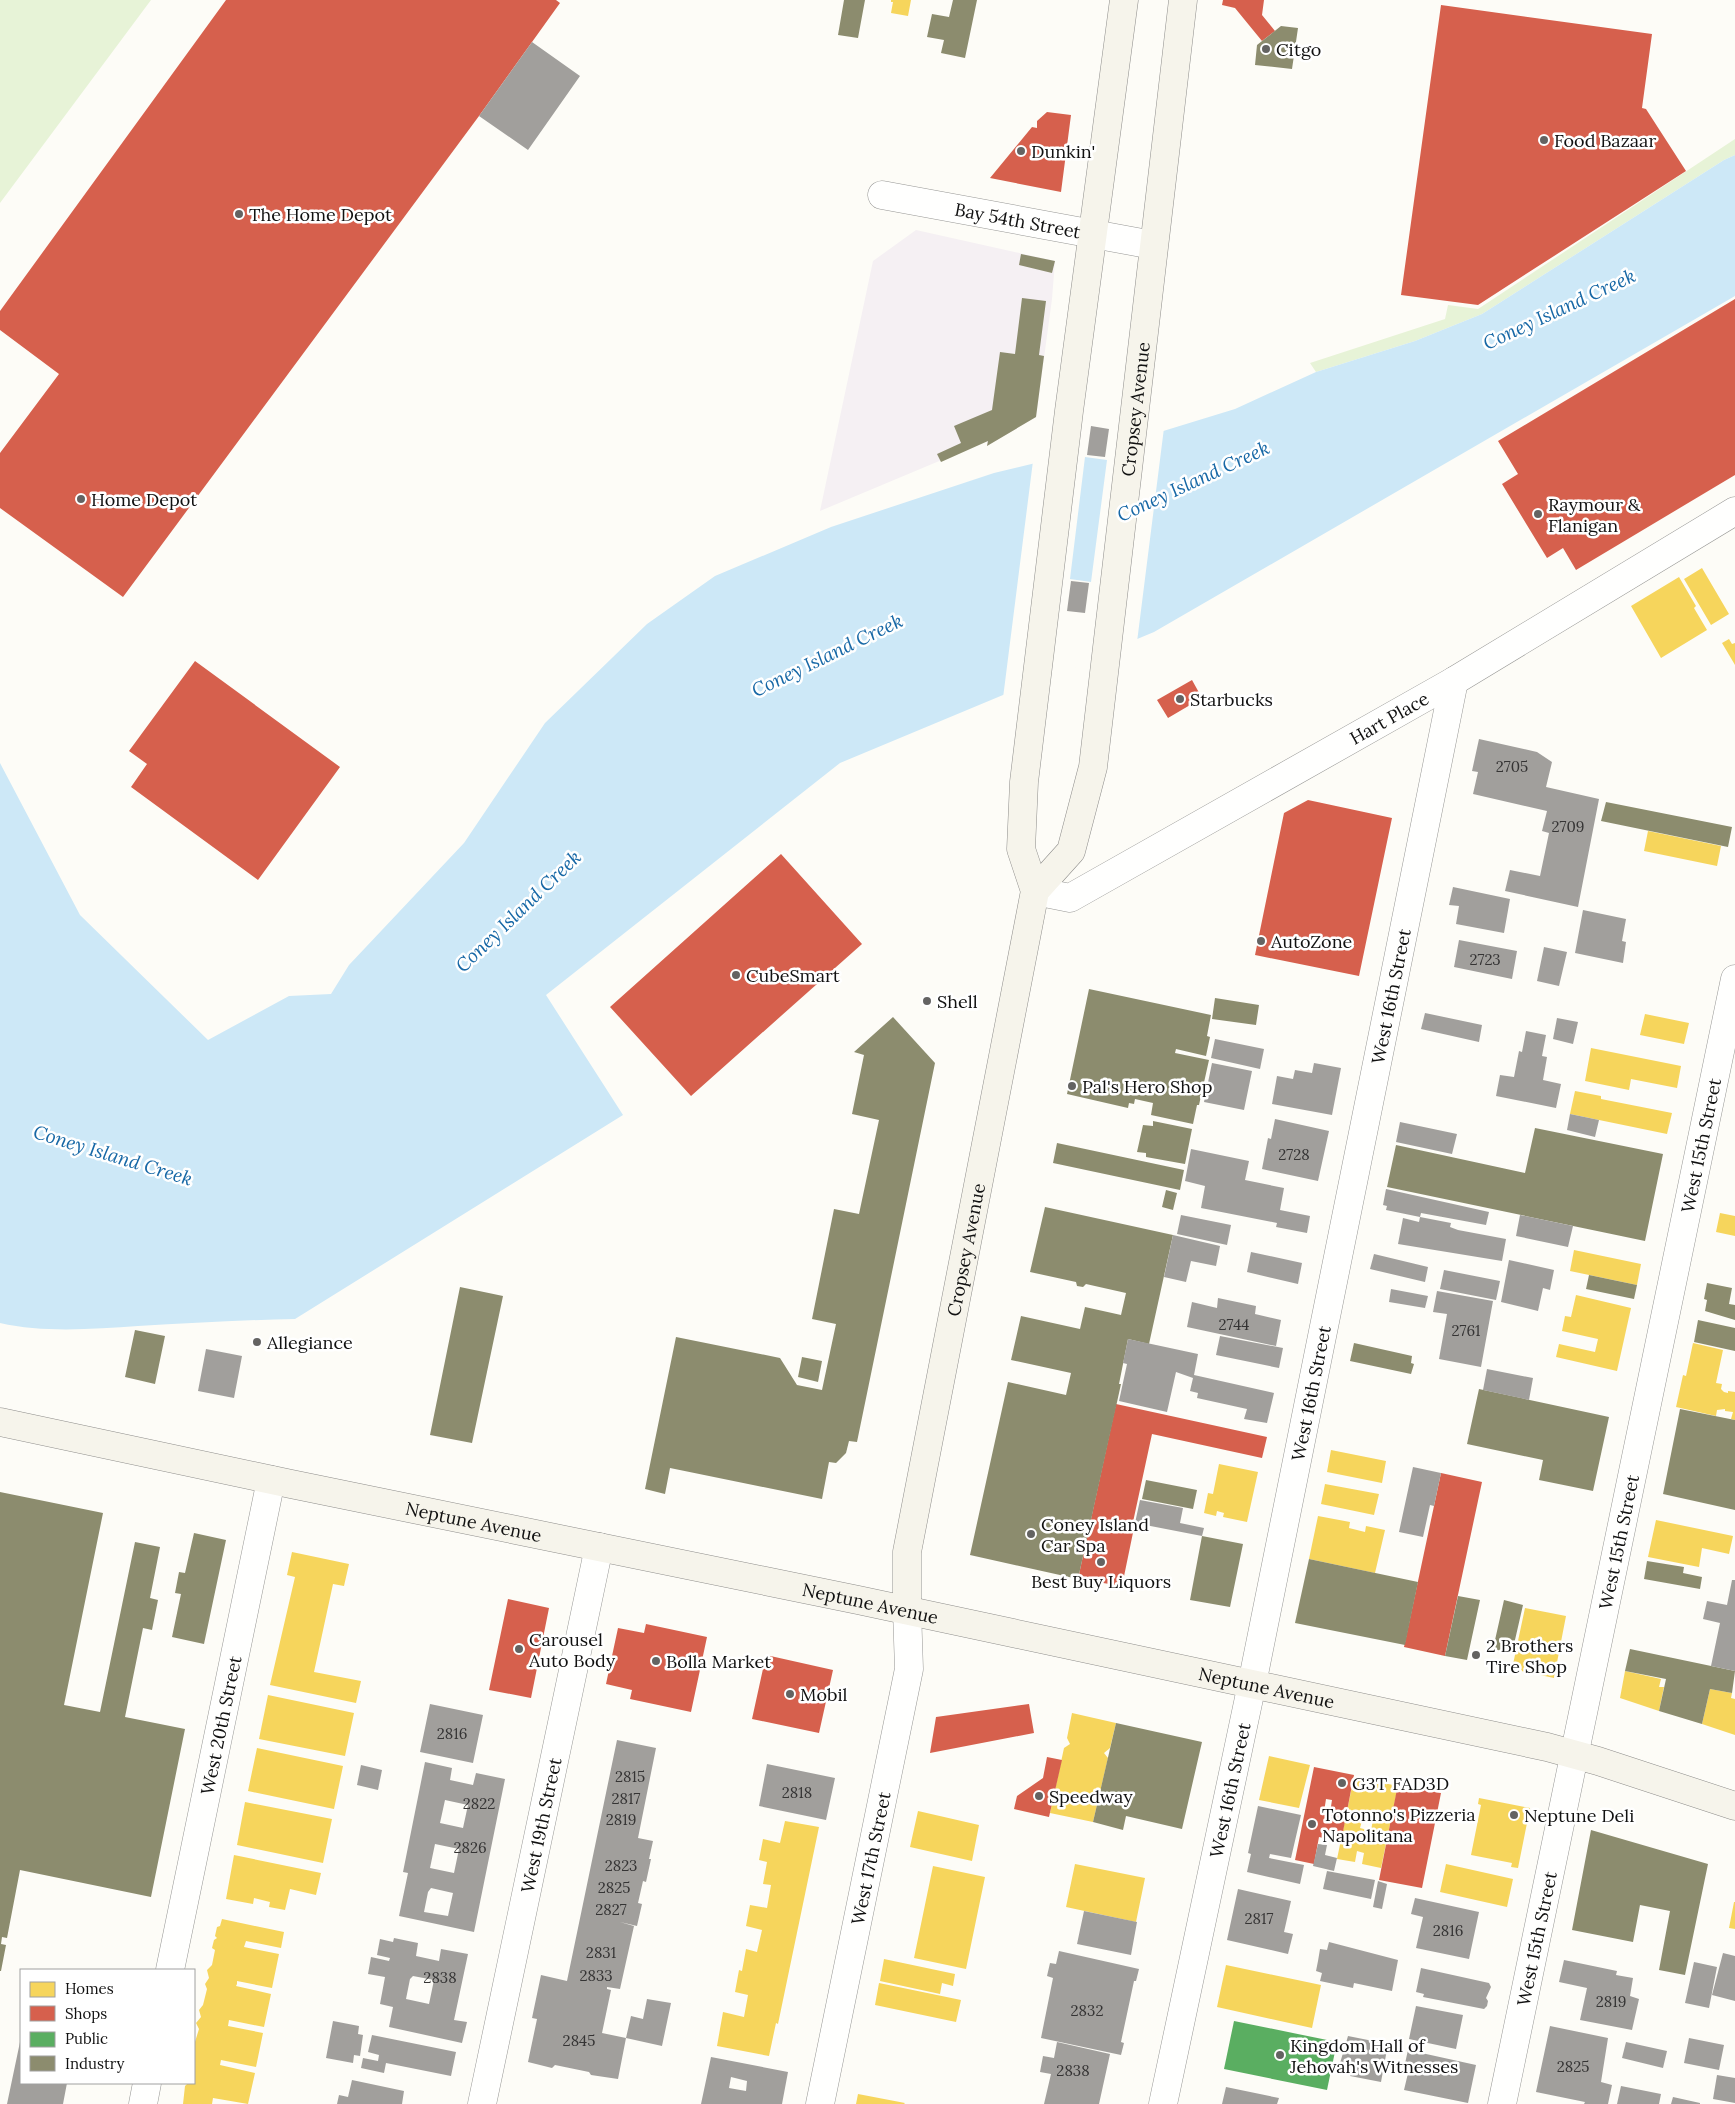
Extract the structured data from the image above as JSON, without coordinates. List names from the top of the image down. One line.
{"streets":{"main road":["Cropsey Avenue","Neptune Avenue"],"street":["Bay 54th Street","Hart Place","West 16th Street","West 15th Street","West 20th Street","West 19th Street","West 17th Street"]},"crossings":[["Bay 54th Street","Cropsey Avenue"],["Cropsey Avenue","Hart Place"],["Cropsey Avenue","Neptune Avenue"],["Cropsey Avenue","West 17th Street"],["Hart Place","West 16th Street"],["West 16th Street","Neptune Avenue"],["West 15th Street","Neptune Avenue"],["Neptune Avenue","West 20th Street"],["Neptune Avenue","West 19th Street"],["Neptune Avenue","West 17th Street"]],"water":["Coney Island Creek"],"places":["Citgo","Food Bazaar","Dunkin'","The Home Depot","Home Depot","Raymour & Flanigan","Starbucks","AutoZone","CubeSmart","Shell","Pal's Hero Shop","Allegiance","Coney Island Car Spa","Best Buy Liquors","Carousel Auto Body","2 Brothers Tire Shop","Bolla Market","Mobil","G3T FAD3D","Speedway","Neptune Deli","Totonno's Pizzeria Napolitana","Kingdom Hall of Jehovah's Witnesses"],"house_numbers":["2705","2709","2723","2728","2744","2761","2816","2815","2818","2817","2822","2819","2826","2823","2825","2827","2817","2816","2831","2833","2838","2819","2832","2845","2825","2838"],"legend":["Homes","Shops","Public","Industry"]}
